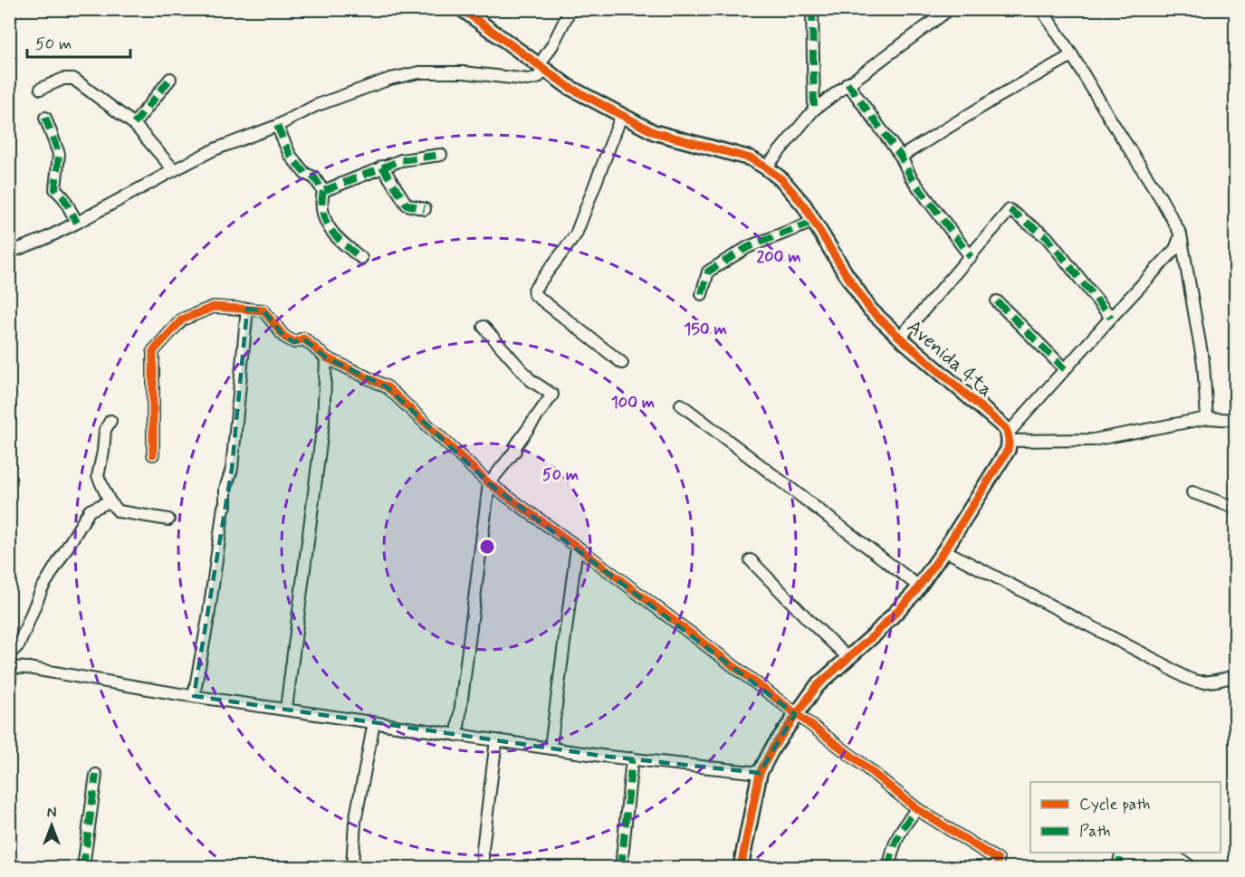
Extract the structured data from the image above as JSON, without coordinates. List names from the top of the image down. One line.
{"streets":{"street":["Avenida 4ta"]},"legend":["Cycle path","Path"],"scale_bar":"50 m","north":"top","rings":["200 m","150 m","100 m","50 m"]}
